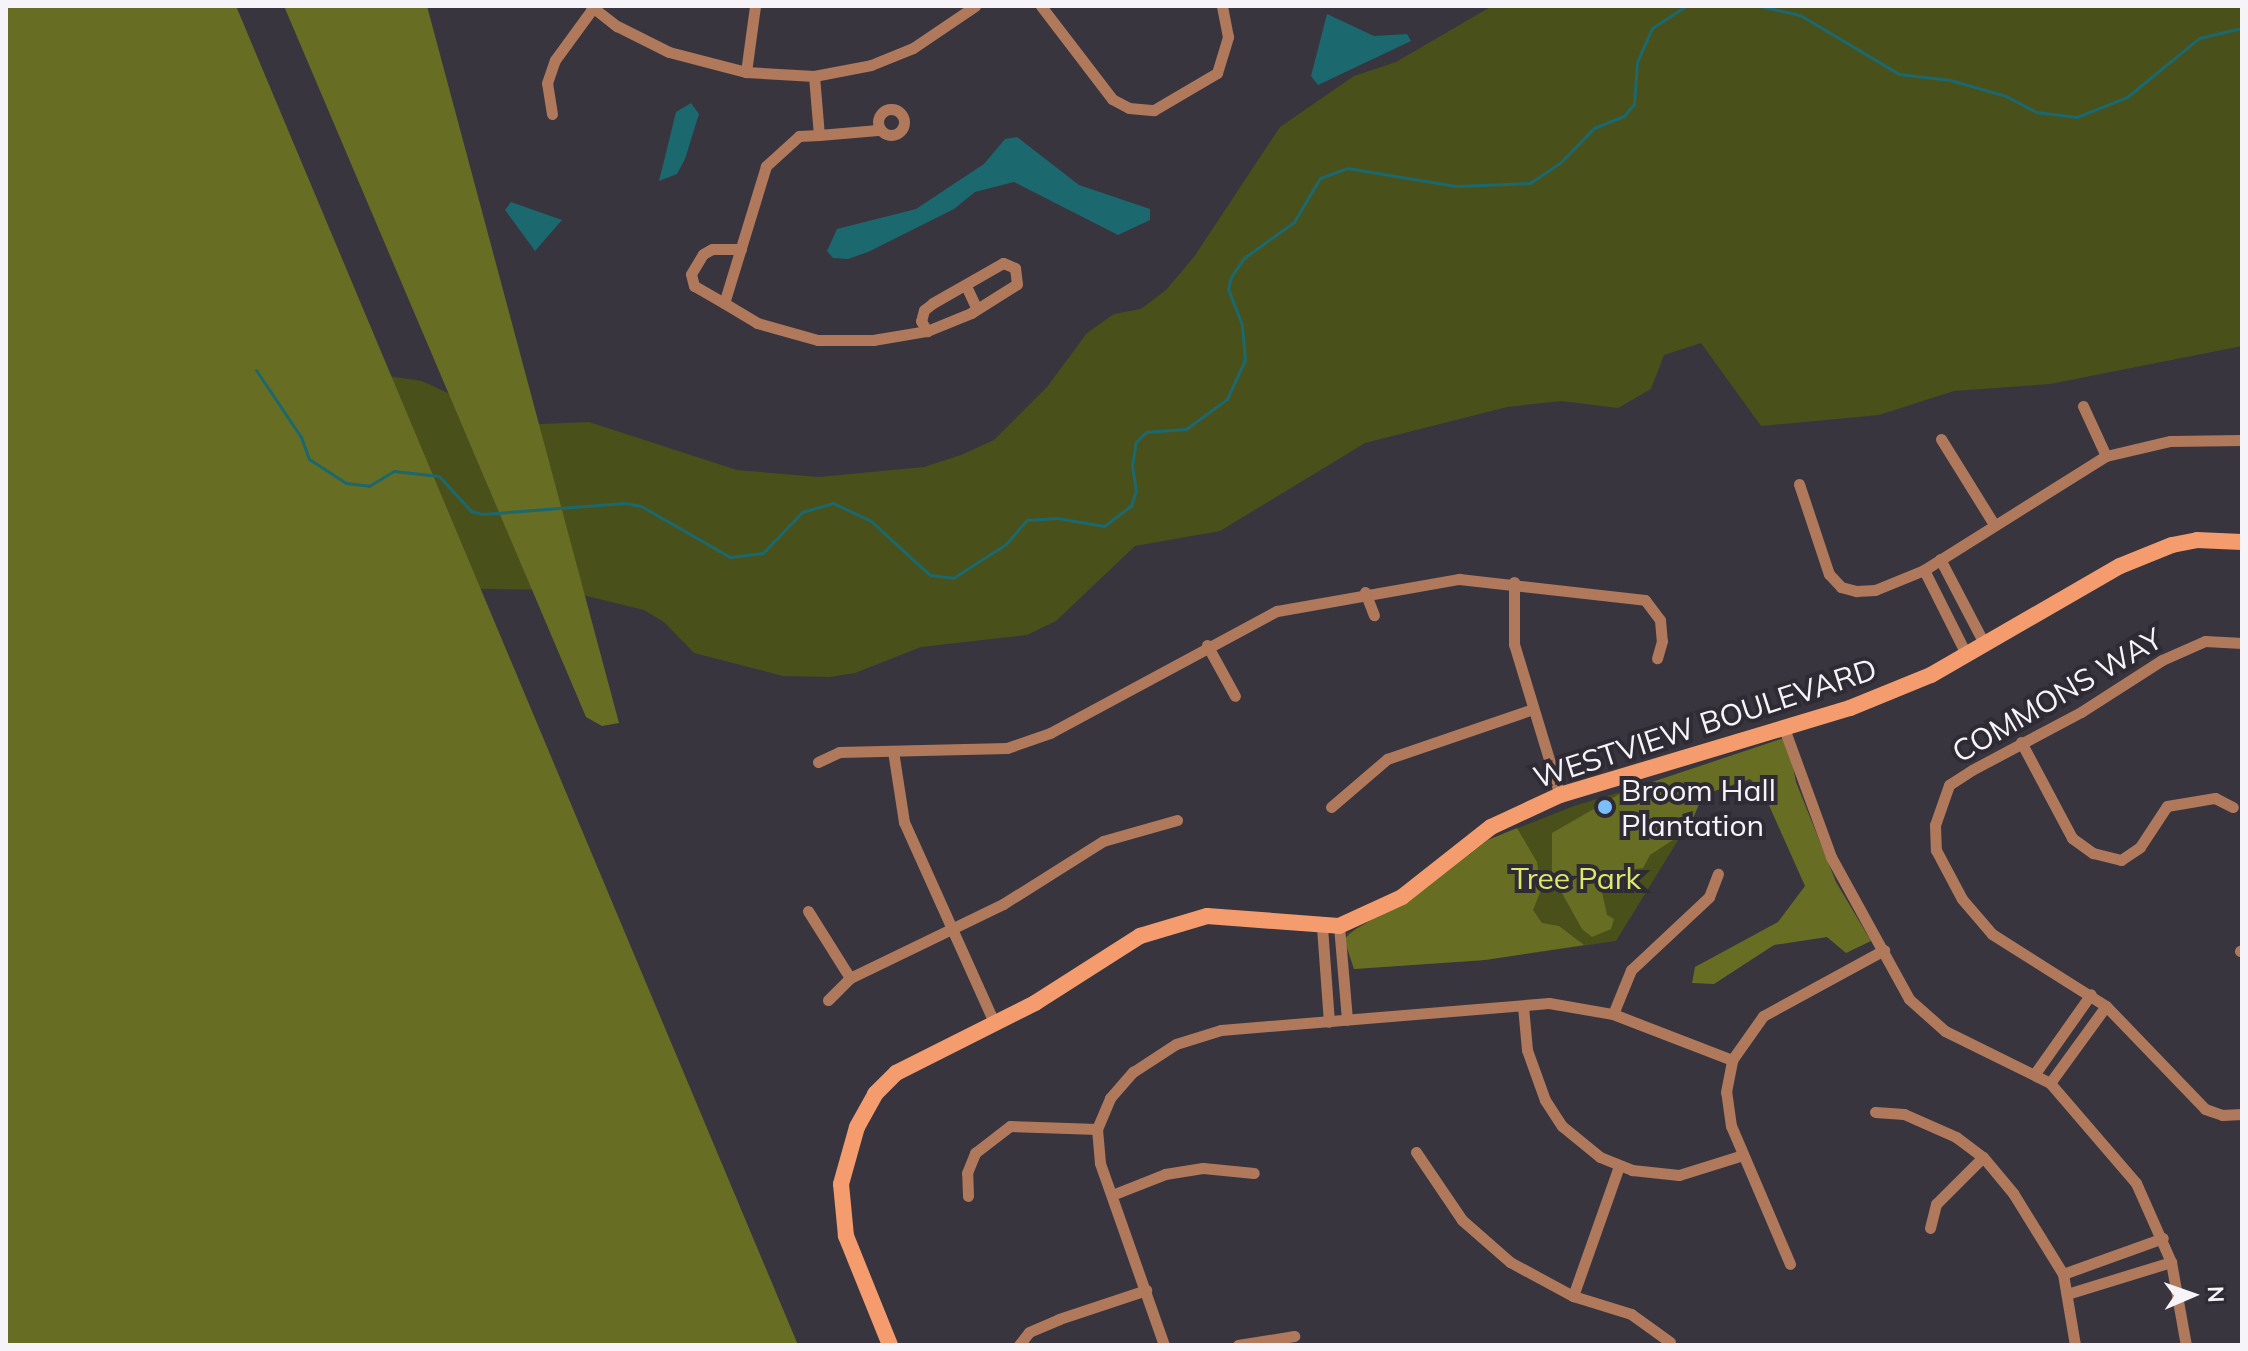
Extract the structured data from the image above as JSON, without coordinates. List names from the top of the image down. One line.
{"streets":{"street":["COMMONS WAY","WESTVIEW BOULEVARD"]},"parks":["Tree Park"],"places":["Broom Hall Plantation"],"north":"right"}
